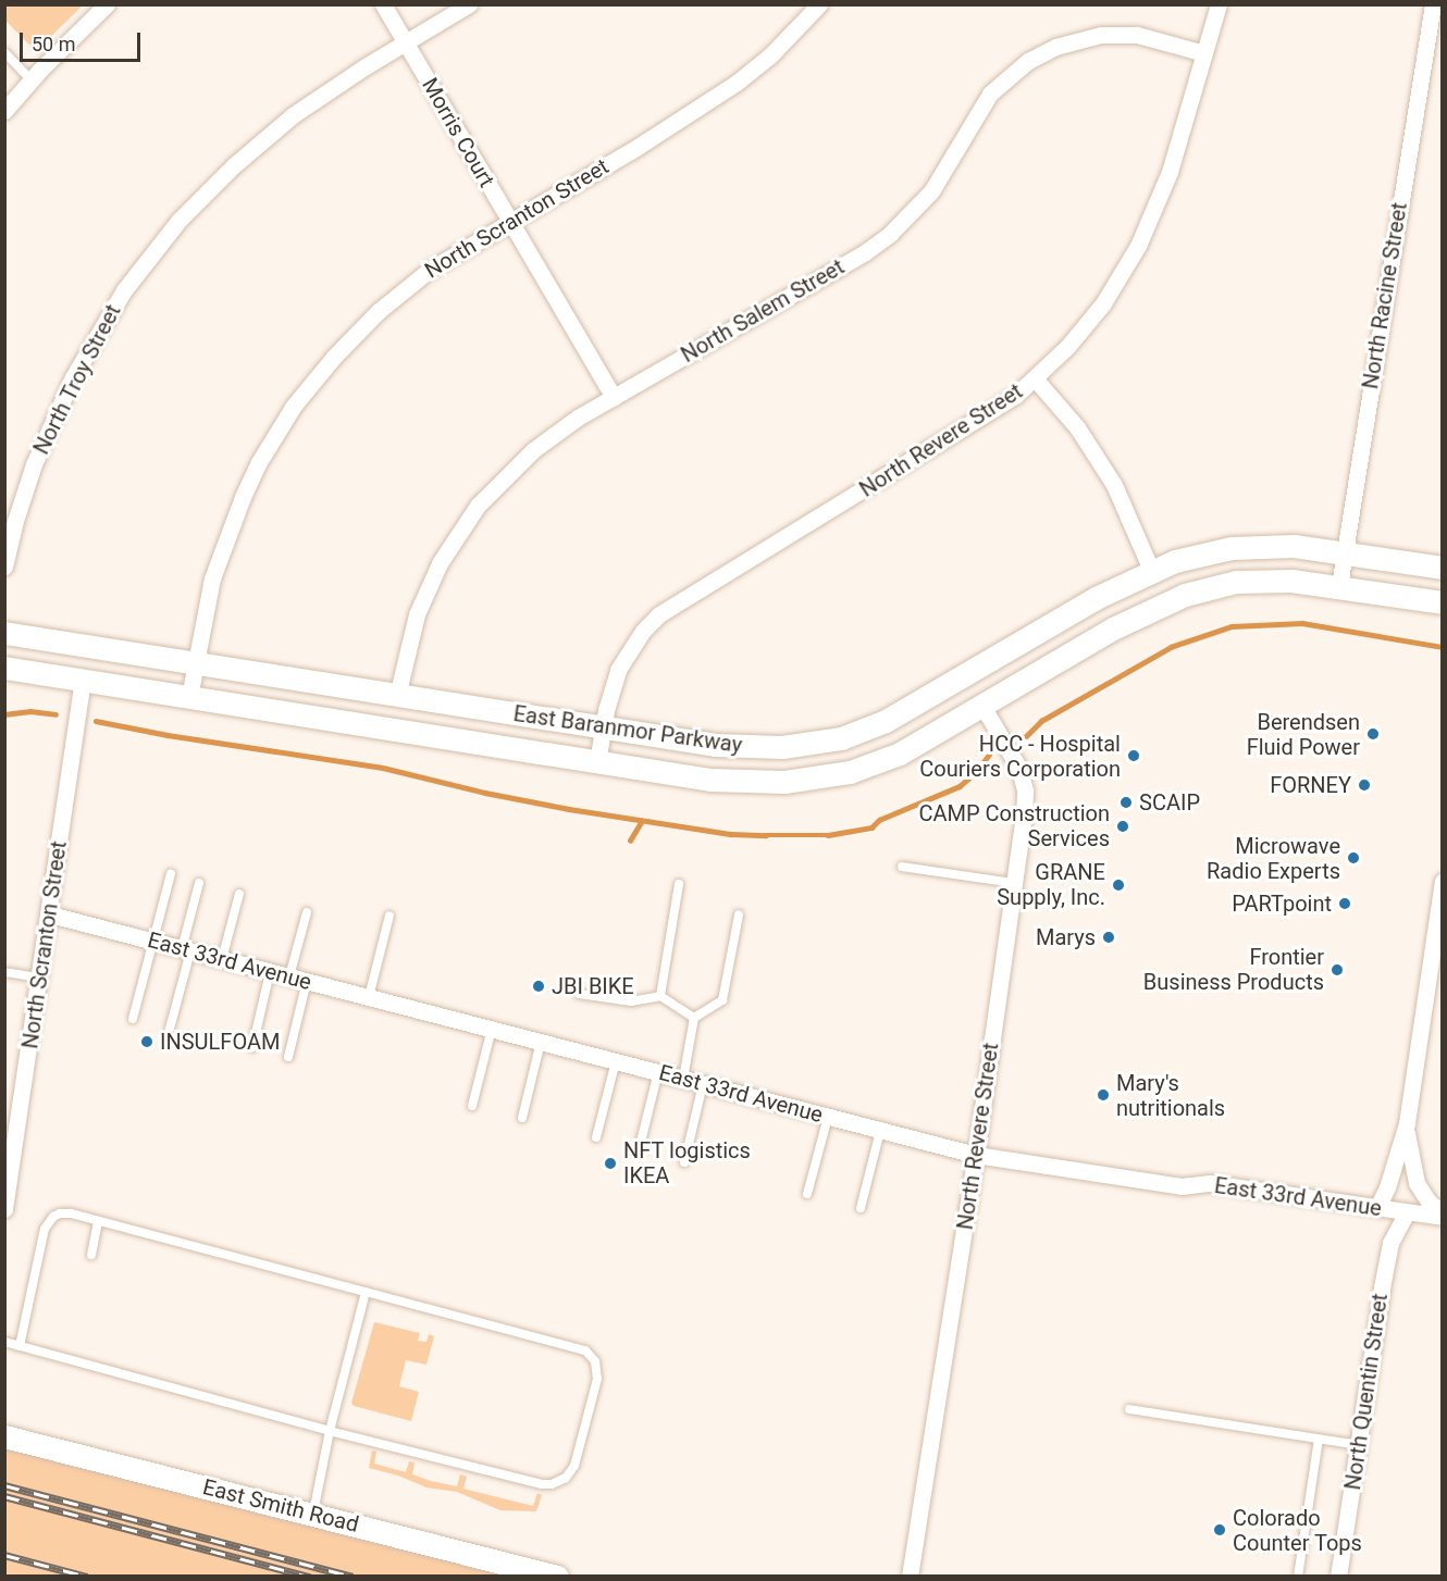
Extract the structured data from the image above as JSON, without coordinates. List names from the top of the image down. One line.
{"streets":{"street":["Morris Court","North Scranton Street","North Racine Street","North Salem Street","North Troy Street","North Revere Street","East Baranmor Parkway","East 33rd Avenue","North Quentin Street","East Smith Road"]},"crossings":[["Morris Court","North Scranton Street"],["Morris Court","North Salem Street"],["Morris Court","North Troy Street"],["North Scranton Street","East Baranmor Parkway"],["North Scranton Street","East 33rd Avenue"],["North Racine Street","East Baranmor Parkway"],["North Salem Street","North Revere Street"],["North Salem Street","East Baranmor Parkway"],["North Revere Street","East Baranmor Parkway"],["North Revere Street","East 33rd Avenue"],["East 33rd Avenue","North Quentin Street"]],"places":["Berendsen Fluid Power","HCC - Hospital Couriers Corporation","FORNEY","SCAIP","CAMP Construction Services","Microwave Radio Experts","GRANE Supply, Inc.","PARTpoint","Marys","Frontier Business Products","JBI BIKE","INSULFOAM","Mary's nutritionals","NFT logistics IKEA","Colorado Counter Tops"],"scale_bar":"50 m"}
